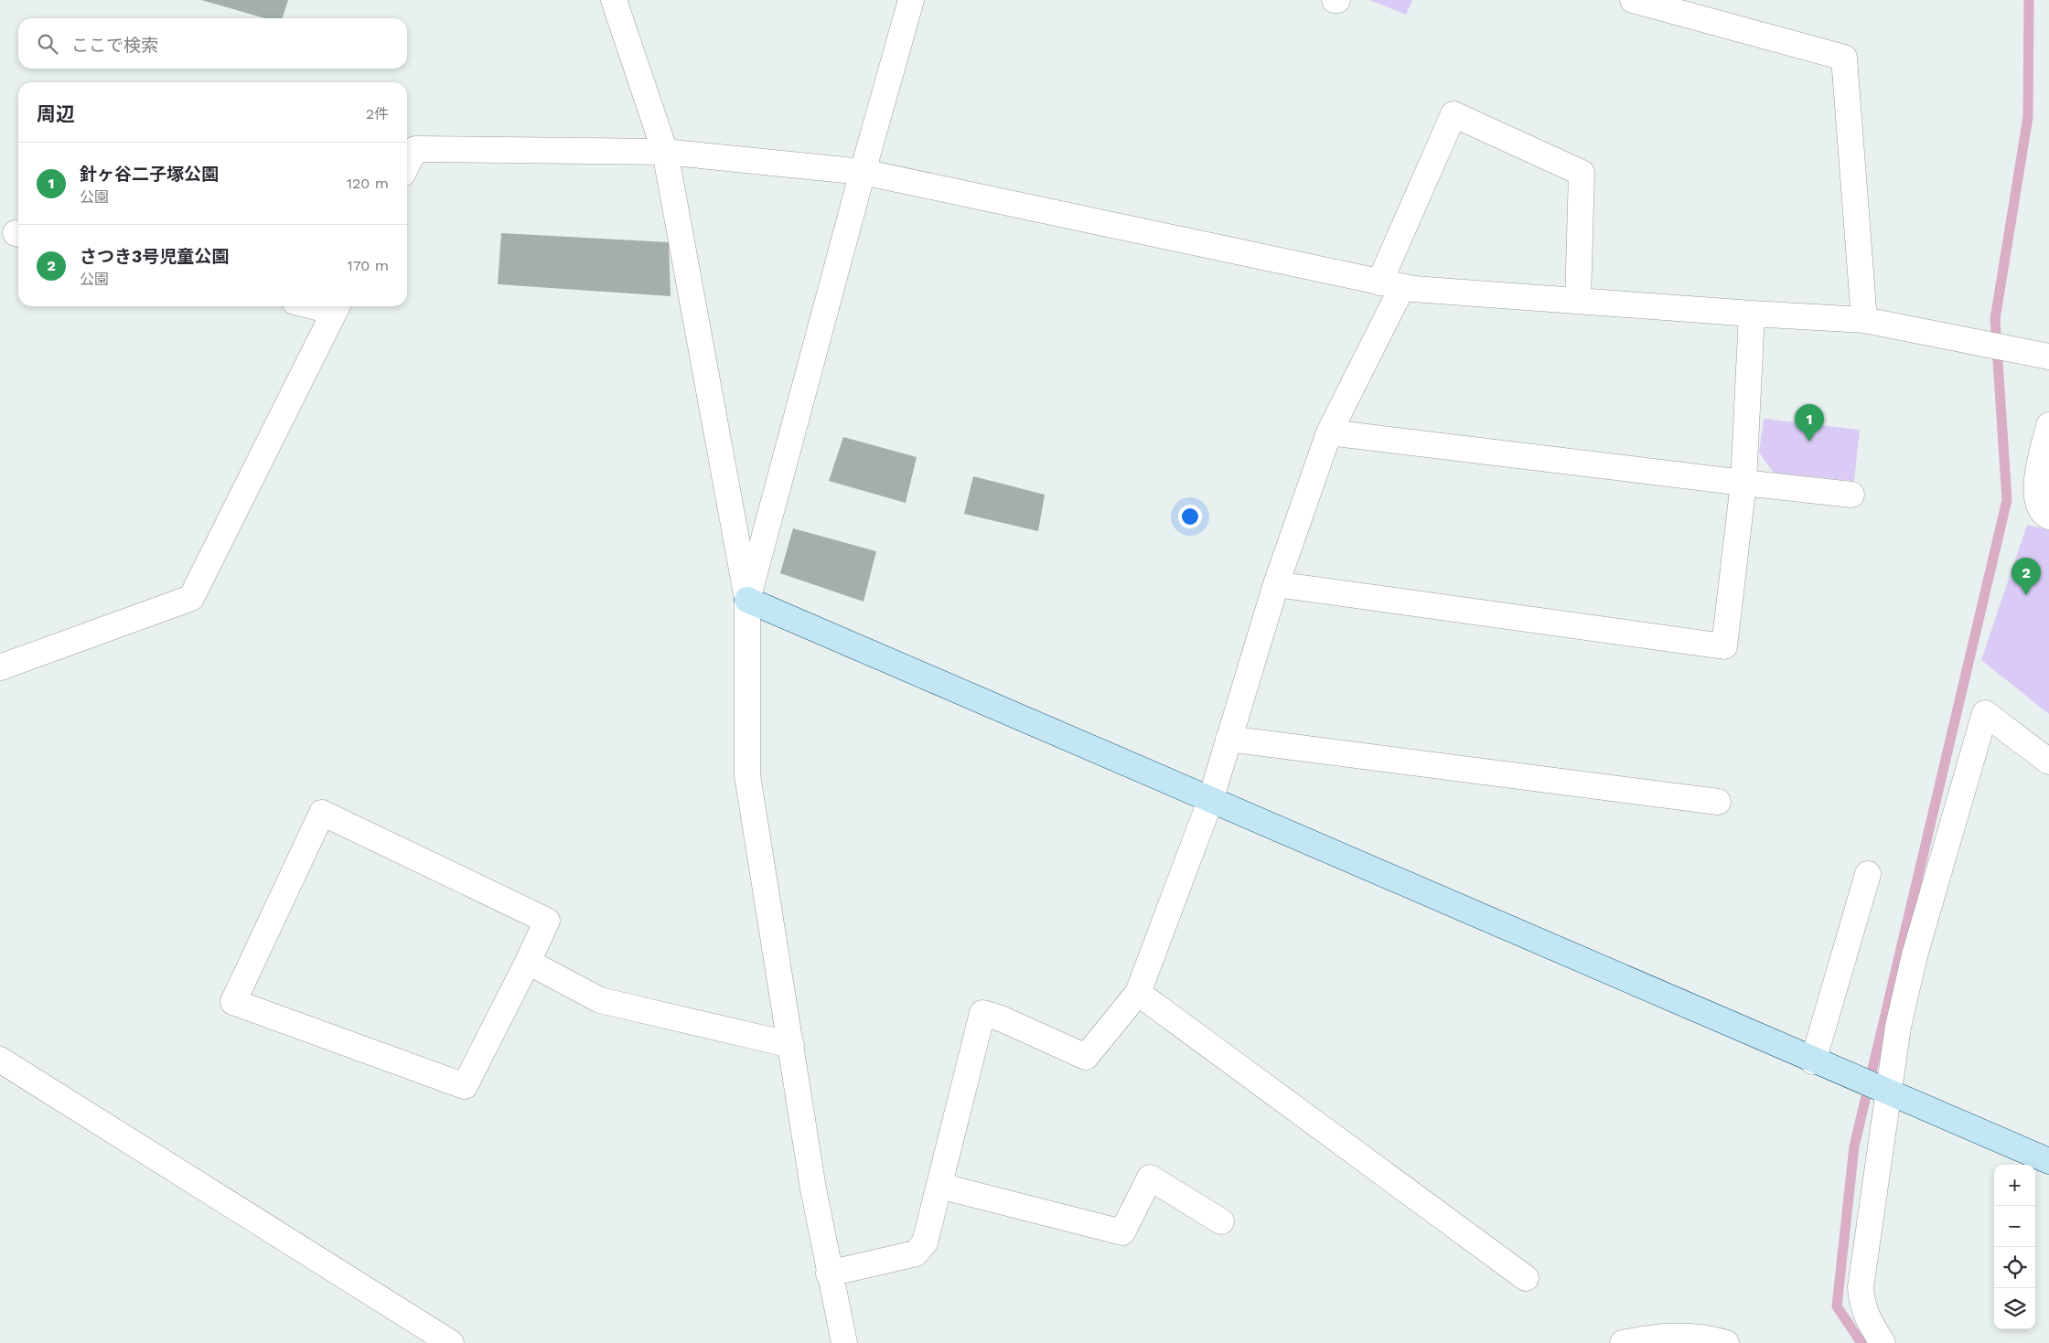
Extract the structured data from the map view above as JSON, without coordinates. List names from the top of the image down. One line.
{"page":{"search":"ここで検索","heading":["周辺","2件"],"list":[{"mark":"1","name":"針ヶ谷二子塚公園","note":"公園","value":"120 m"},{"mark":"2","name":"さつき3号児童公園","note":"公園","value":"170 m"}],"pins":["1","2"],"map_buttons":["+","−"]}}
